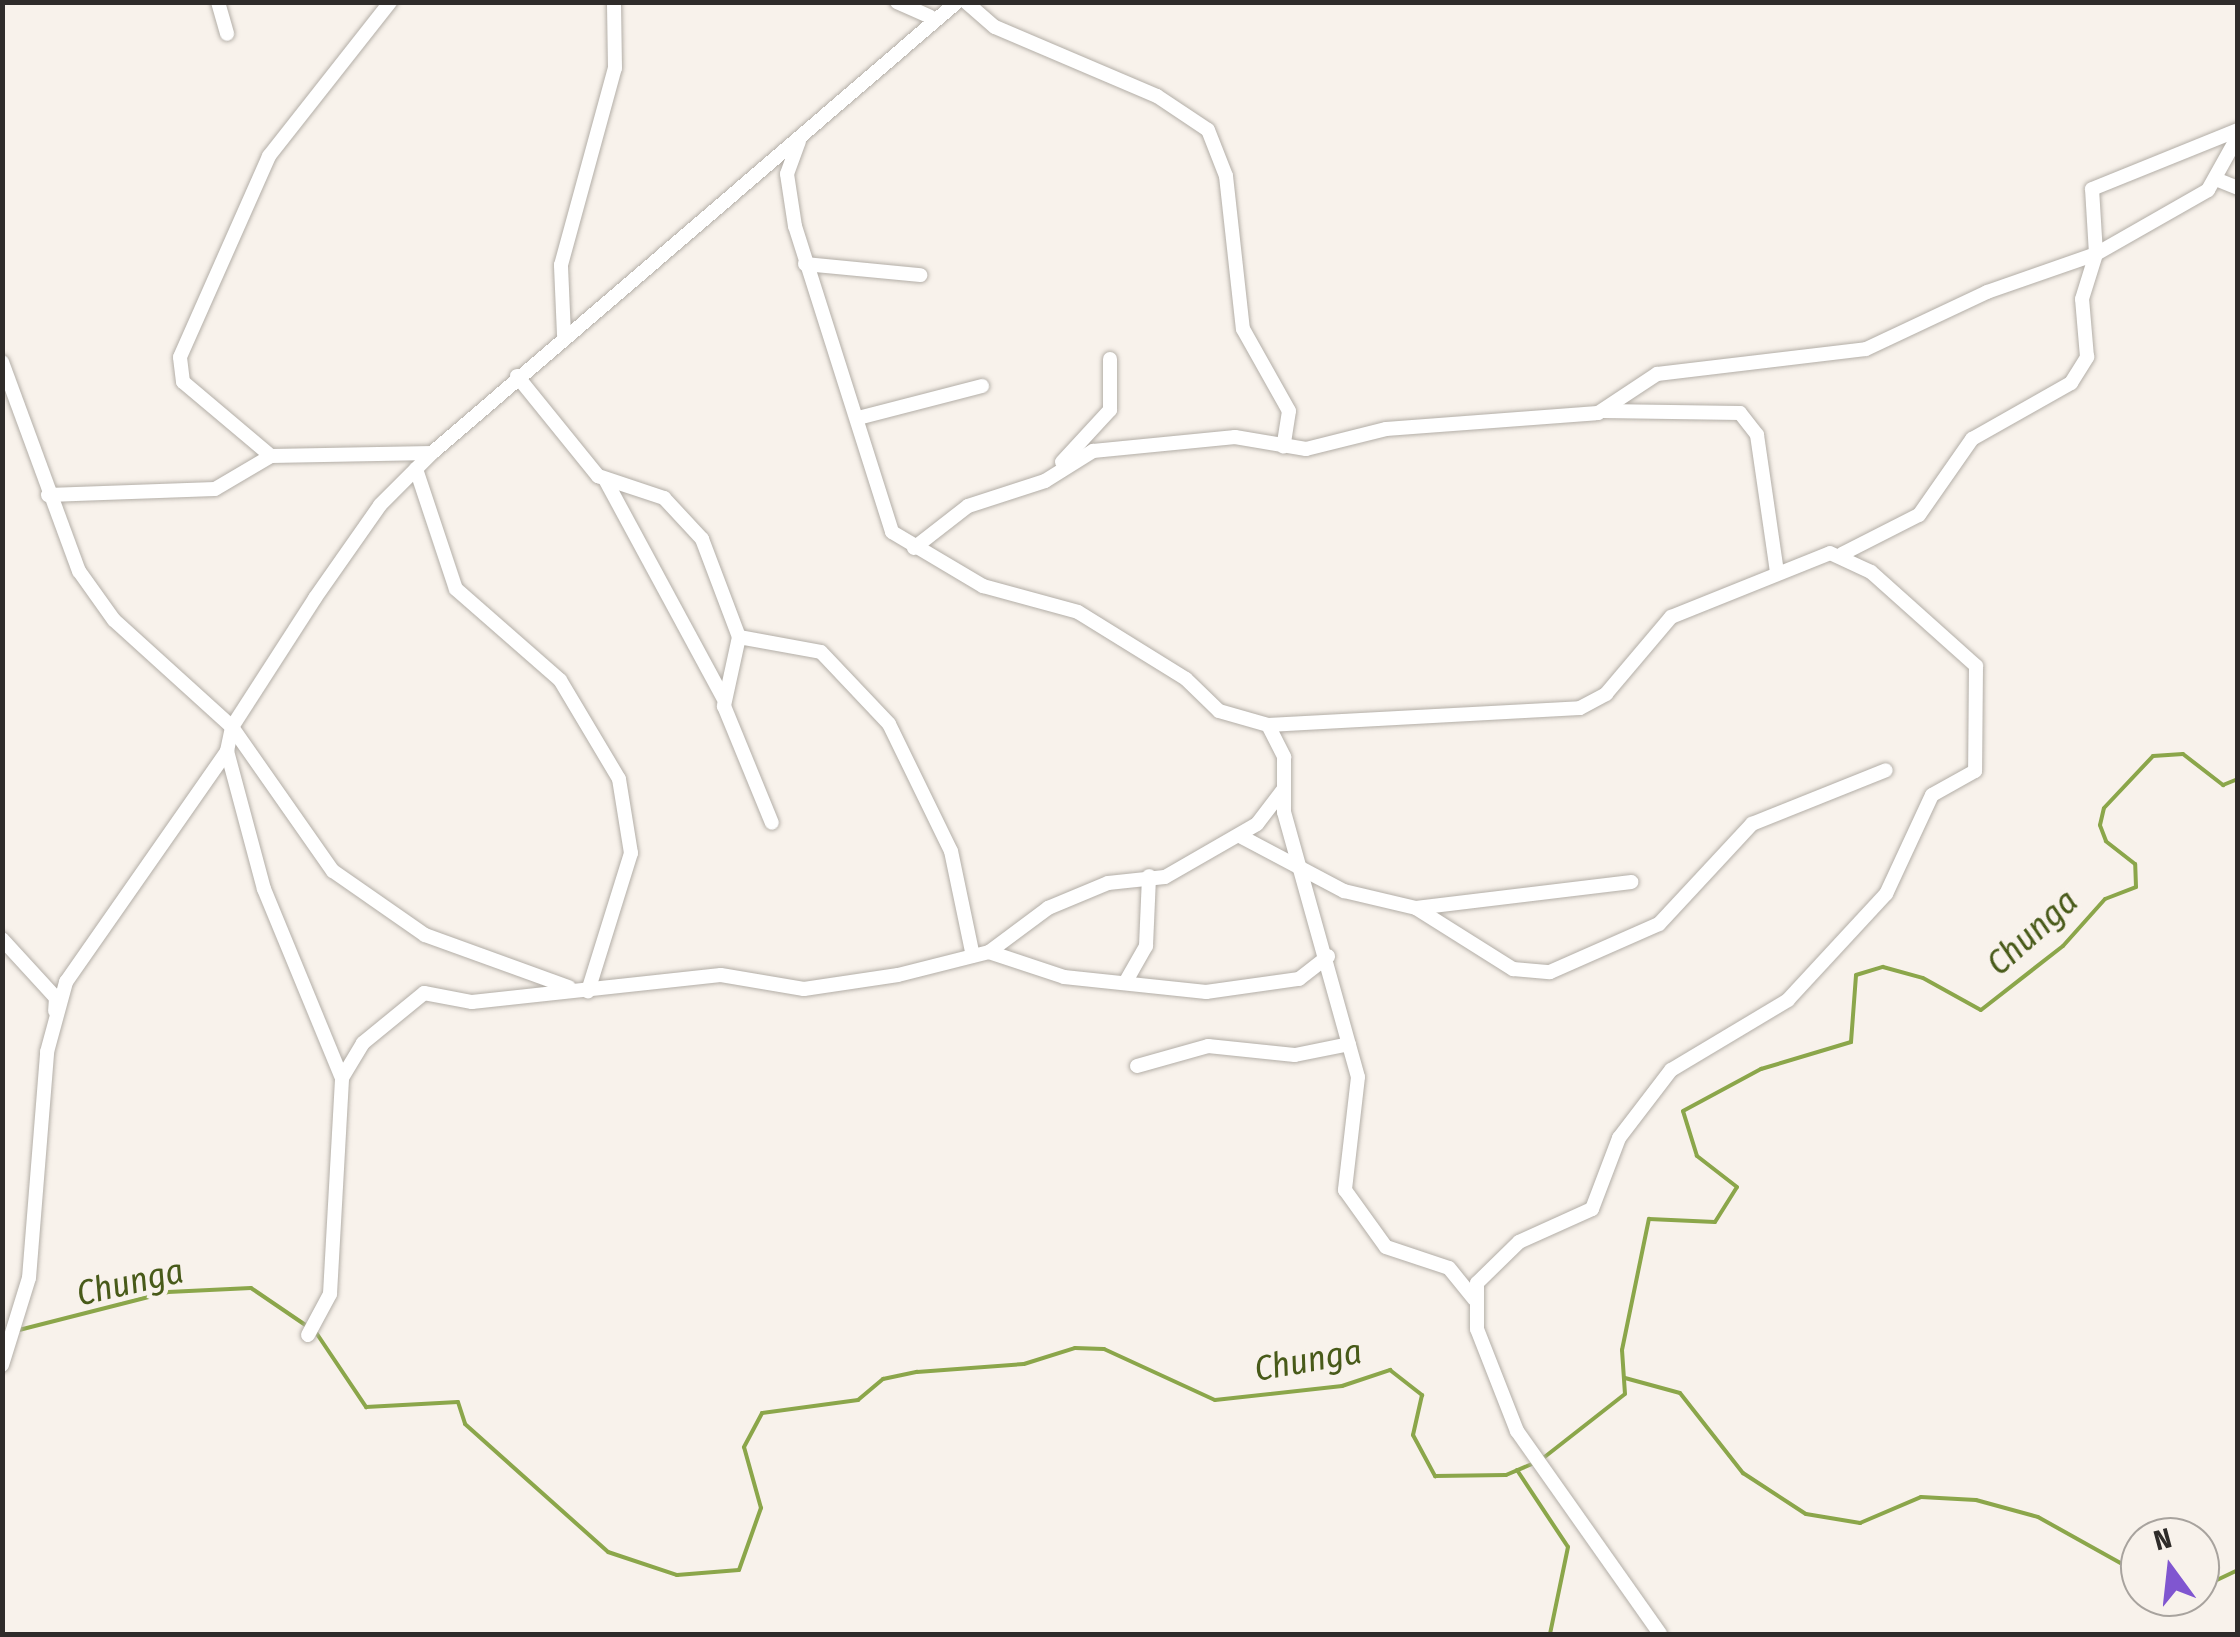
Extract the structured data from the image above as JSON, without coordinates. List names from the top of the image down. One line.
{"water":["Chunga"],"north":"top"}
